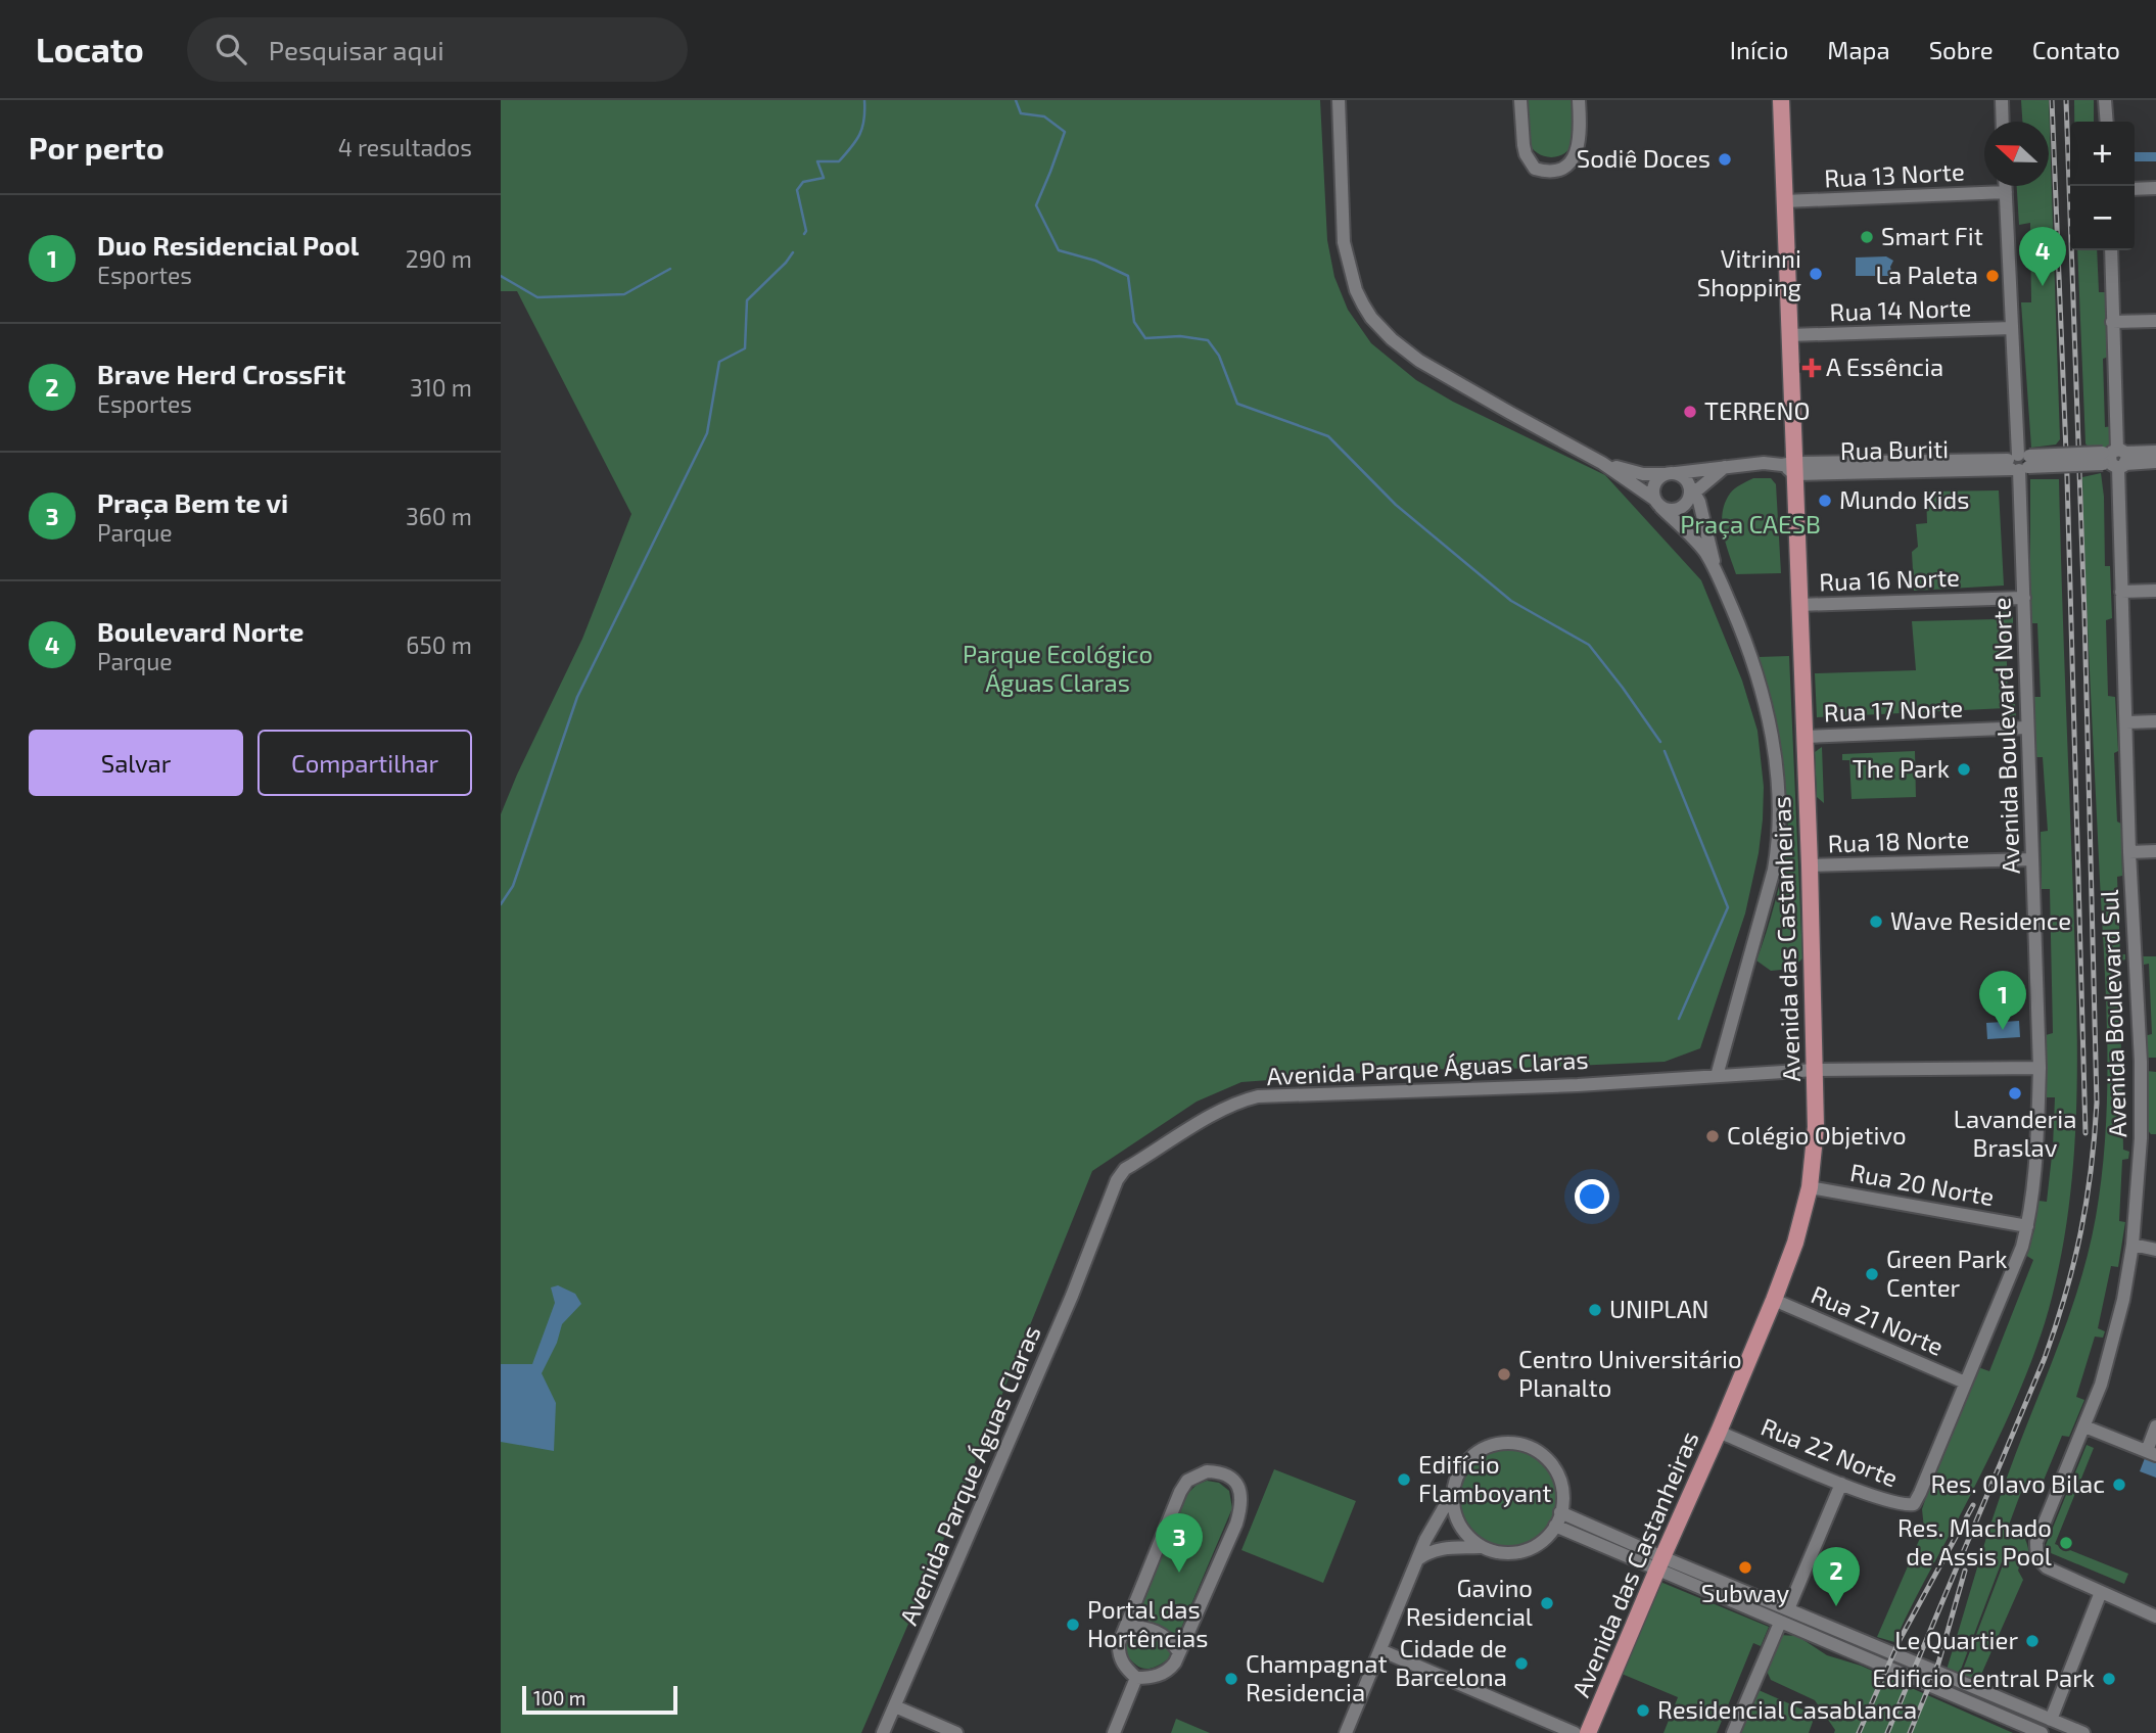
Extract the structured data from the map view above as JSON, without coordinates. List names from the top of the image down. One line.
{"streets":{"main road":["Avenida das Castanheiras"],"street":["Rua 13 Norte","Rua 14 Norte","Rua Buriti","Rua 16 Norte","Rua 17 Norte","Avenida Boulevard Norte","Rua 18 Norte","Avenida Boulevard Sul","Avenida Parque Águas Claras","Rua 20 Norte","Rua 21 Norte","Rua 22 Norte"]},"crossings":[["Rua 13 Norte","Avenida Boulevard Norte"],["Rua 13 Norte","Avenida das Castanheiras"],["Rua 14 Norte","Avenida Boulevard Norte"],["Rua 14 Norte","Avenida das Castanheiras"],["Rua Buriti","Avenida Boulevard Norte"],["Rua Buriti","Avenida das Castanheiras"],["Rua Buriti","Avenida Boulevard Sul"],["Rua 16 Norte","Avenida Boulevard Norte"],["Rua 16 Norte","Avenida das Castanheiras"],["Rua 17 Norte","Avenida Boulevard Norte"],["Rua 17 Norte","Avenida das Castanheiras"],["Avenida Boulevard Norte","Rua 18 Norte"],["Avenida Boulevard Norte","Avenida Parque Águas Claras"],["Avenida Boulevard Norte","Rua 20 Norte"],["Avenida Boulevard Norte","Rua 21 Norte"],["Avenida Boulevard Norte","Rua 22 Norte"],["Rua 18 Norte","Avenida das Castanheiras"],["Avenida das Castanheiras","Avenida Parque Águas Claras"],["Avenida das Castanheiras","Rua 20 Norte"],["Avenida das Castanheiras","Rua 21 Norte"],["Avenida das Castanheiras","Rua 22 Norte"]],"parks":["Praça CAESB","Parque Ecológico Águas Claras"],"places":{"other":["Sodiê Doces","Smart Fit","Vitrinni Shopping","La Paleta","TERRENO","Mundo Kids","The Park","Wave Residence","Lavanderia Braslav","Colégio Objetivo","Green Park Center","UNIPLAN","Centro Universitário Planalto","Edifício Flamboyant","Res. OIavo Bilac","Res. Machado de Assis Pool","Subway","Gavino Residencial","Portal das Hortências","Le Quartier","Cidade de Barcelona","Champagnat Residencia","Edificio Central Park","Residencial Casablanca"],"health":["A Essência"]},"scale_bar":"100 m","north":"left","page":{"header":"Locato","search":"Pesquisar aqui","nav":["Início","Mapa","Sobre","Contato"],"heading":["Por perto","4 resultados"],"map_buttons":["+","−"],"list":[{"mark":"1","name":"Duo Residencial Pool","note":"Esportes","value":"290 m"},{"mark":"2","name":"Brave Herd CrossFit","note":"Esportes","value":"310 m"},{"mark":"3","name":"Praça Bem te vi","note":"Parque","value":"360 m"},{"mark":"4","name":"Boulevard Norte","note":"Parque","value":"650 m"}],"pins":["4","1","3","2"],"buttons":["Salvar","Compartilhar"],"scale":"100 m"}}
